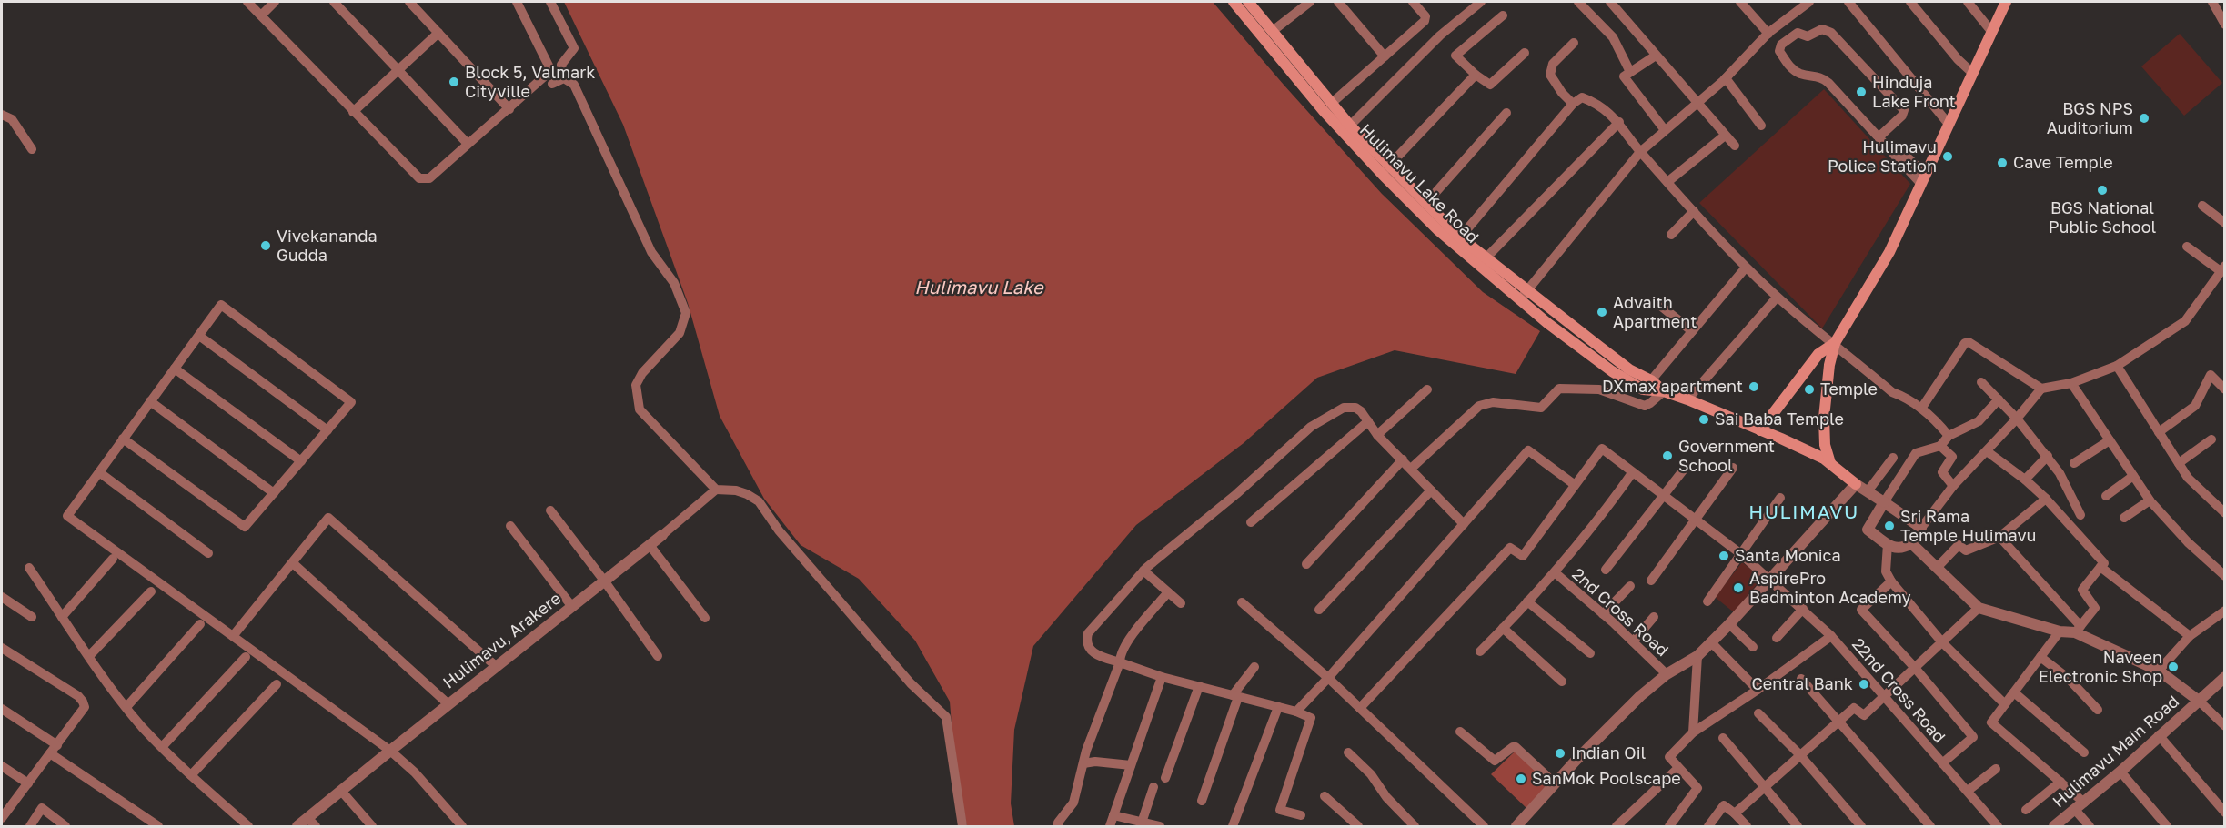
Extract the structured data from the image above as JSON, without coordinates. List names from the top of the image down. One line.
{"streets":{"main road":["Hulimavu Lake Road"],"street":["2nd Cross Road","Hulimavu, Arakere","22nd Cross Road","Hulimavu Main Road"]},"districts":["HULIMAVU"],"water":["Hulimavu Lake"],"places":["Block 5, Valmark Cityville","Hinduja Lake Front","BGS NPS Auditorium","Hulimavu Police Station","Cave Temple","BGS National Public School","Vivekananda Gudda","Advaith Apartment","DXmax apartment","Temple","Sai Baba Temple","Government School","Sri Rama Temple Hulimavu","Santa Monica","AspirePro Badminton Academy","Naveen Electronic Shop","Central Bank","Indian Oil","SanMok Poolscape"]}
